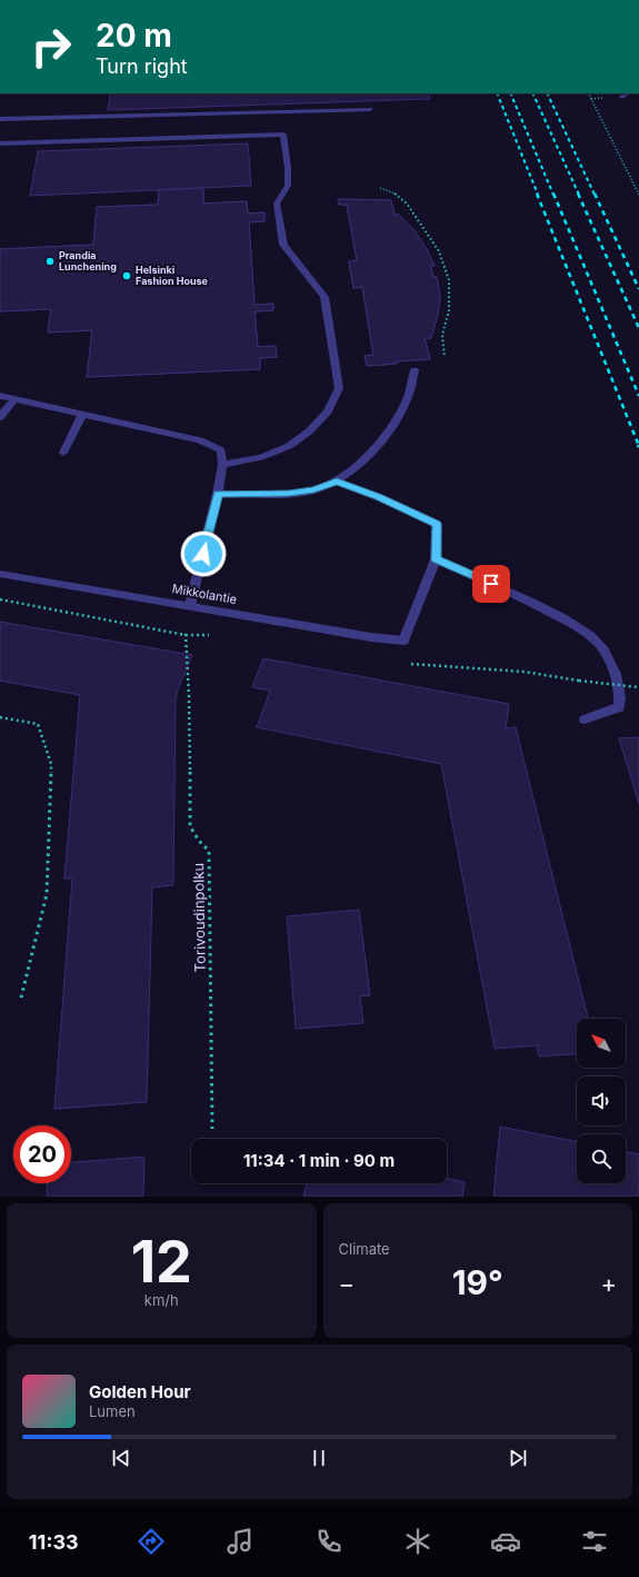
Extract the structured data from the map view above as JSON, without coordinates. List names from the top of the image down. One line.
{"streets":{"street":["Mikkolantie"],"path":["Torivoudinpolku"]},"crossings":[["Mikkolantie","Torivoudinpolku"]],"places":["Prandia Lunchening","Helsinki Fashion House"],"north":"top left","page":{"turn":["20 m","Turn right"],"limit":"20","trip":"11:34 · 1 min · 90 m","tile":[["12","km/h"],"Climate"],"heat":["−","19°","+"],"song":["Golden Hour","Lumen"],"tabs":"11:33"}}
